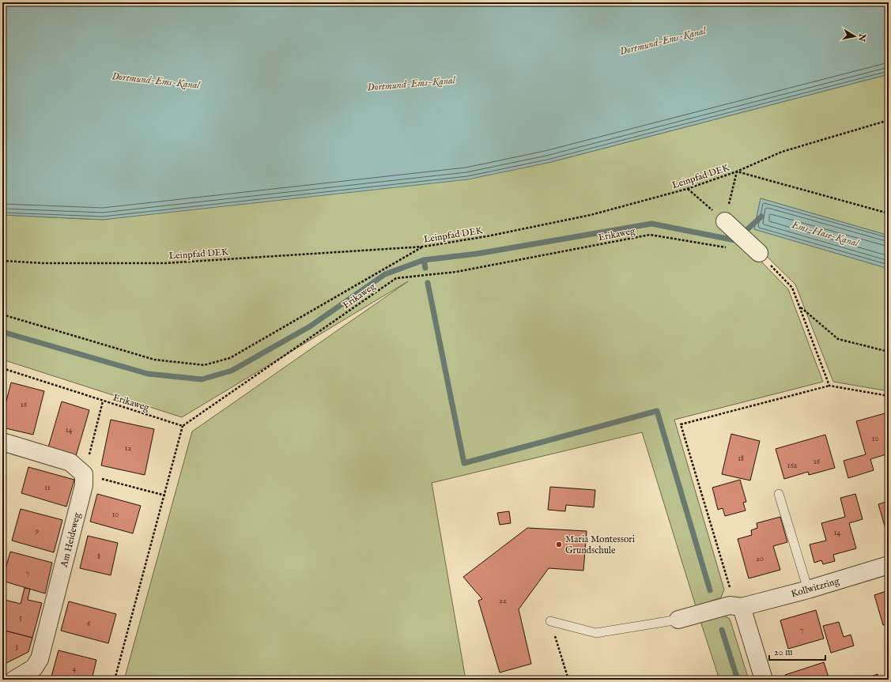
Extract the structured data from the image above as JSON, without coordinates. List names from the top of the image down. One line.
{"streets":{"street":["Am Heideweg","Kollwitzring"],"path":["Leinpfad DEK","Erikaweg"]},"water":["Dortmund-Ems-Kanal","Ems-Hase-Kanal"],"places":["Maria Montessori Grundschule"],"house_numbers":["16","14","10","12","18","16","16a","11","10","9","14","8","20","7","22","5","6","7","3","4"],"scale_bar":"20 m","north":"right"}
